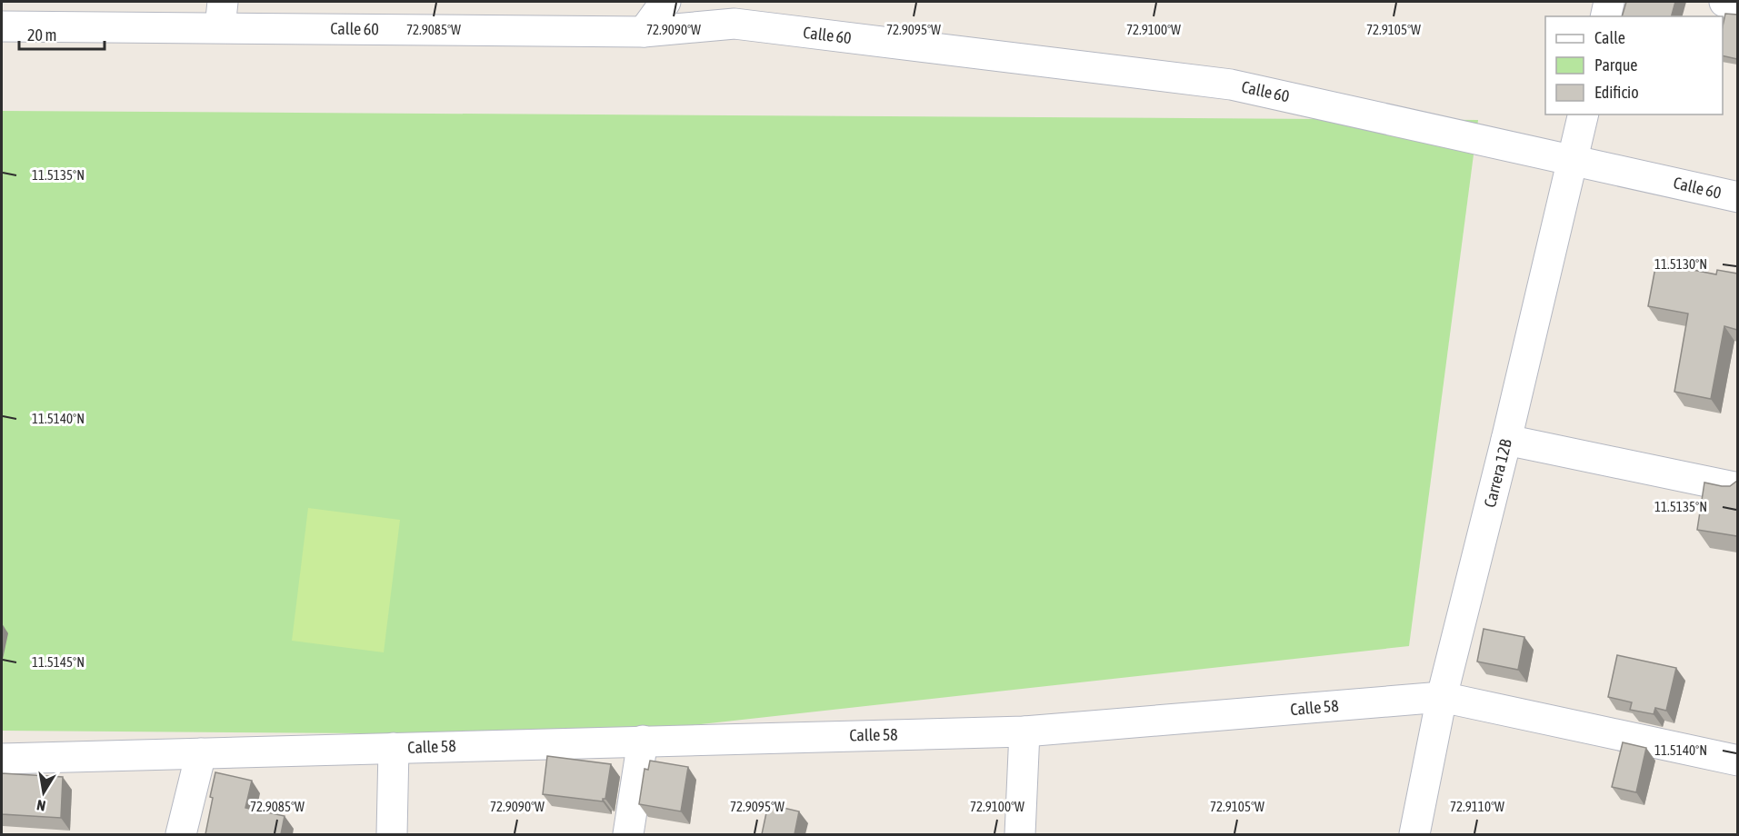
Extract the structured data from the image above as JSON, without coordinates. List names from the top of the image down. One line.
{"streets":{"street":["Calle 60","Carrera 12B","Calle 58"]},"crossings":[["Calle 60","Carrera 12B"],["Carrera 12B","Calle 58"]],"legend":["Calle","Parque","Edificio"],"scale_bar":"20 m","north":"bottom","coordinates":["72.9085°W","72.9090°W","72.9095°W","72.9100°W","72.9105°W","11.5135°N","11.5130°N","11.5140°N","11.5145°N","72.9110°W"]}
